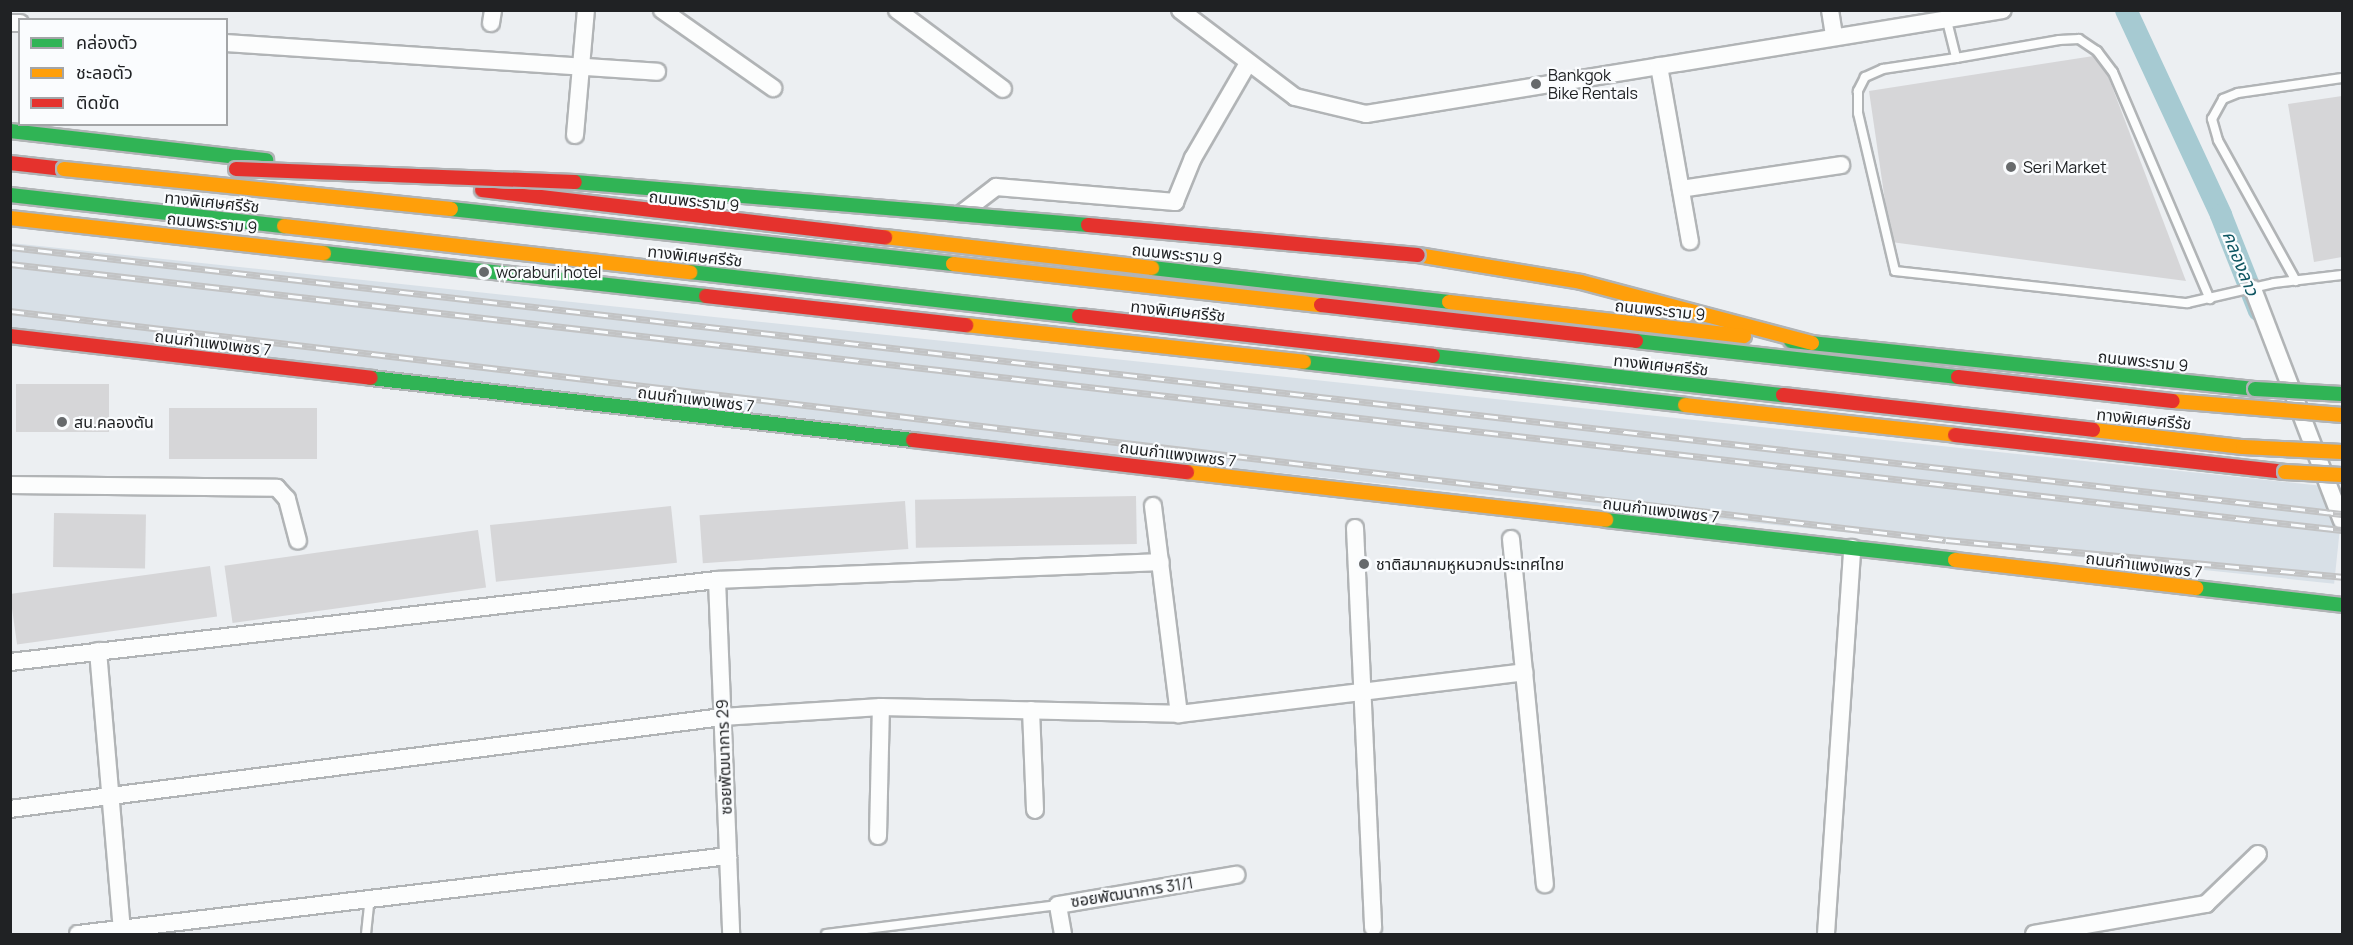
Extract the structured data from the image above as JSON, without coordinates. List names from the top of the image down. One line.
{"streets":{"main road":["ถนนพระราม 9","ทางพิเศษศรีรัช","ถนนกำแพงเพชร 7"],"street":["ซอยพัฒนาการ 29","ซอยพัฒนาการ 31/1"]},"water":["คลองลาว"],"places":["Bankgok Bike Rentals","Seri Market","woraburi hotel","สน.คลองตัน","ชาติสมาคมหูหนวกประเทศไทย"],"legend":["คล่องตัว","ชะลอตัว","ติดขัด"]}
